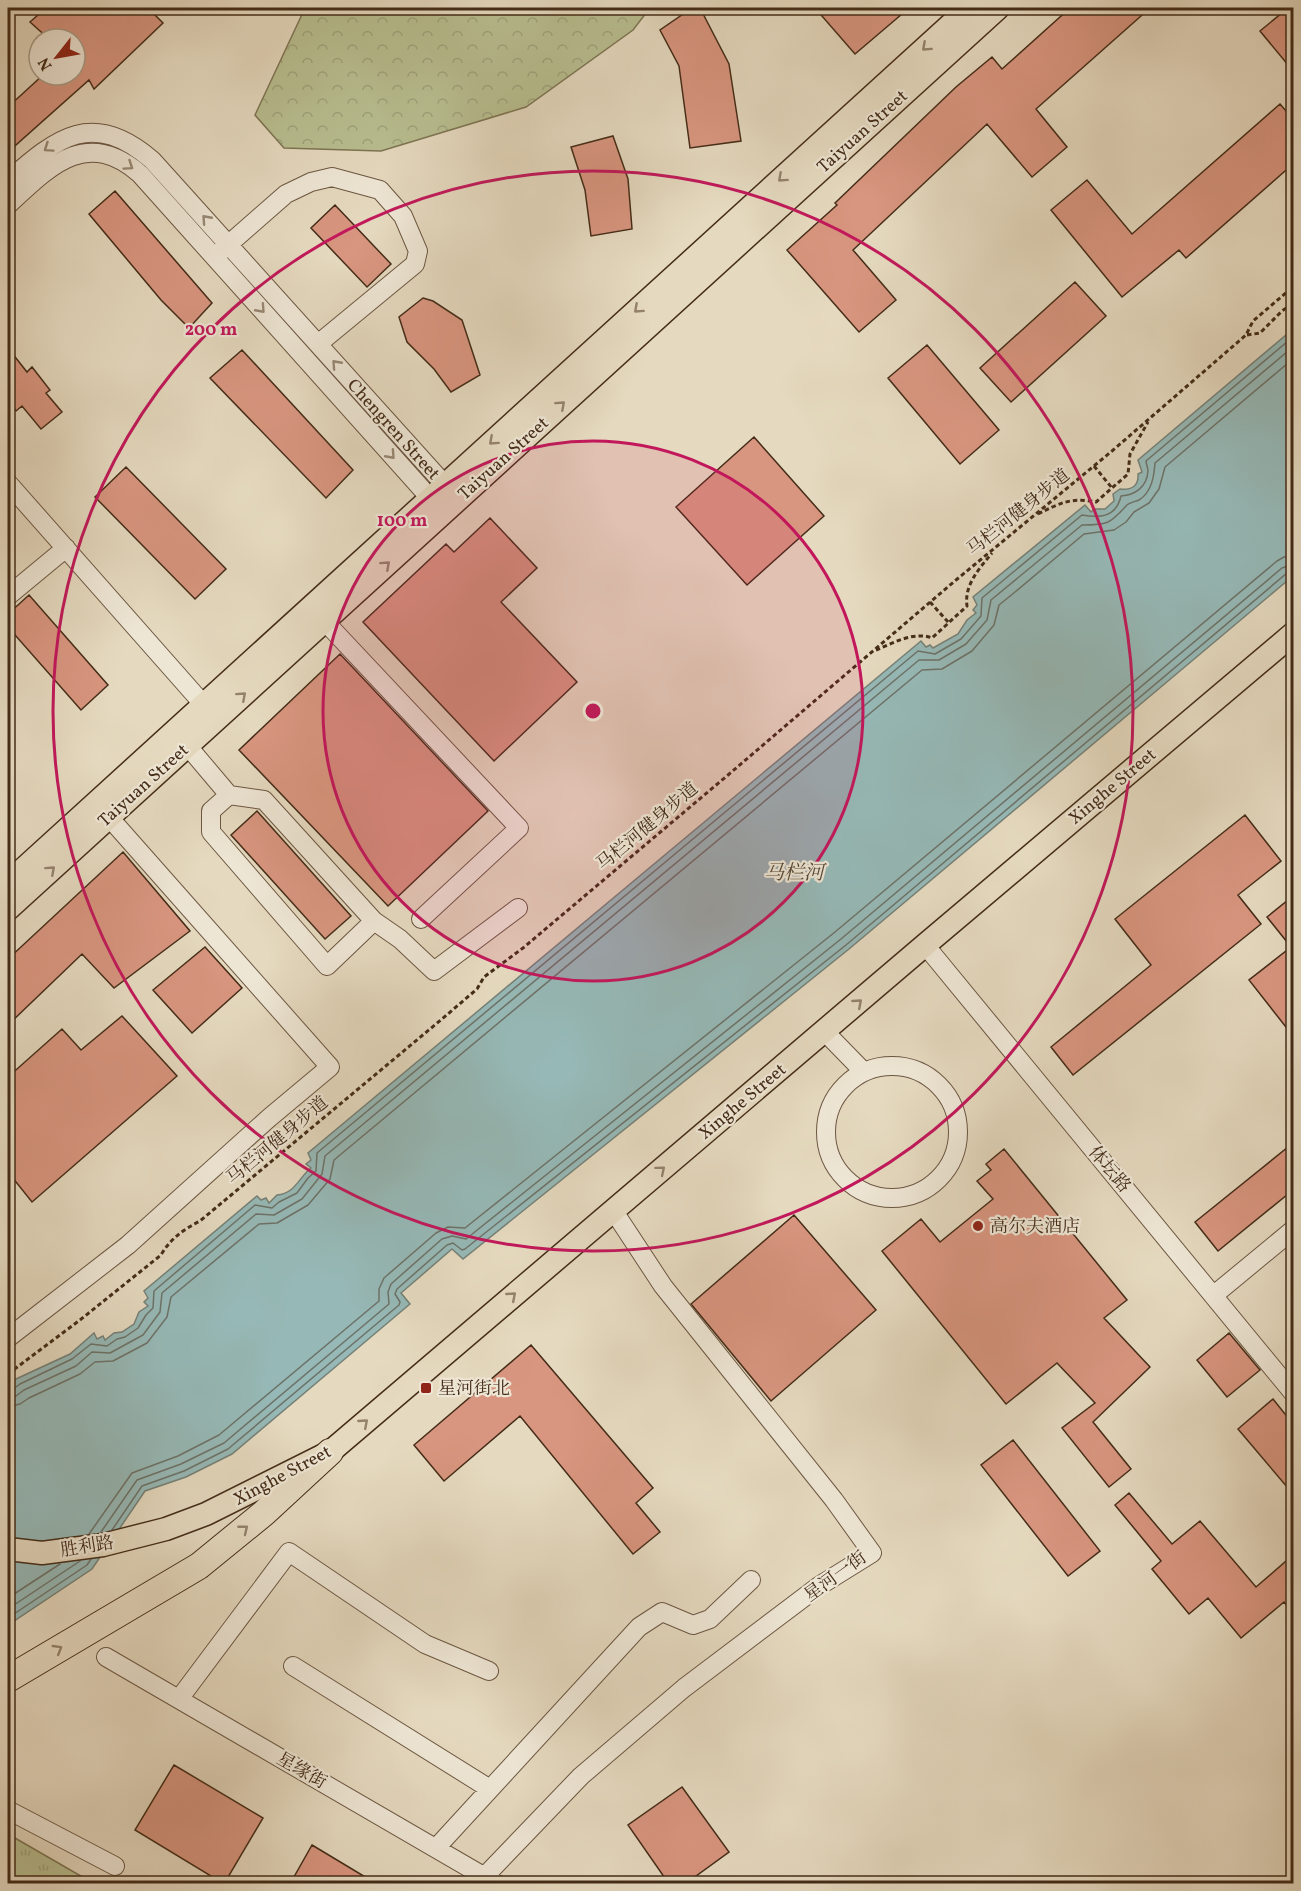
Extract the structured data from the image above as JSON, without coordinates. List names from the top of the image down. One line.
{"streets":{"main road":["Taiyuan Street","Xinghe Street","胜利路"],"street":["Chengren Street","体坛路","星河一街","星缘街"],"path":["马栏河健身步道"]},"crossings":[["Taiyuan Street","Chengren Street"],["Xinghe Street","体坛路"],["Xinghe Street","胜利路"],["Xinghe Street","星河一街"],["星河一街","星缘街"]],"one_way":["Xinghe Street"],"water":["马栏河"],"places":{"other":["高尔夫酒店"],"transit":["星河街北"]},"north":"bottom left","rings":["200 m","100 m"]}
